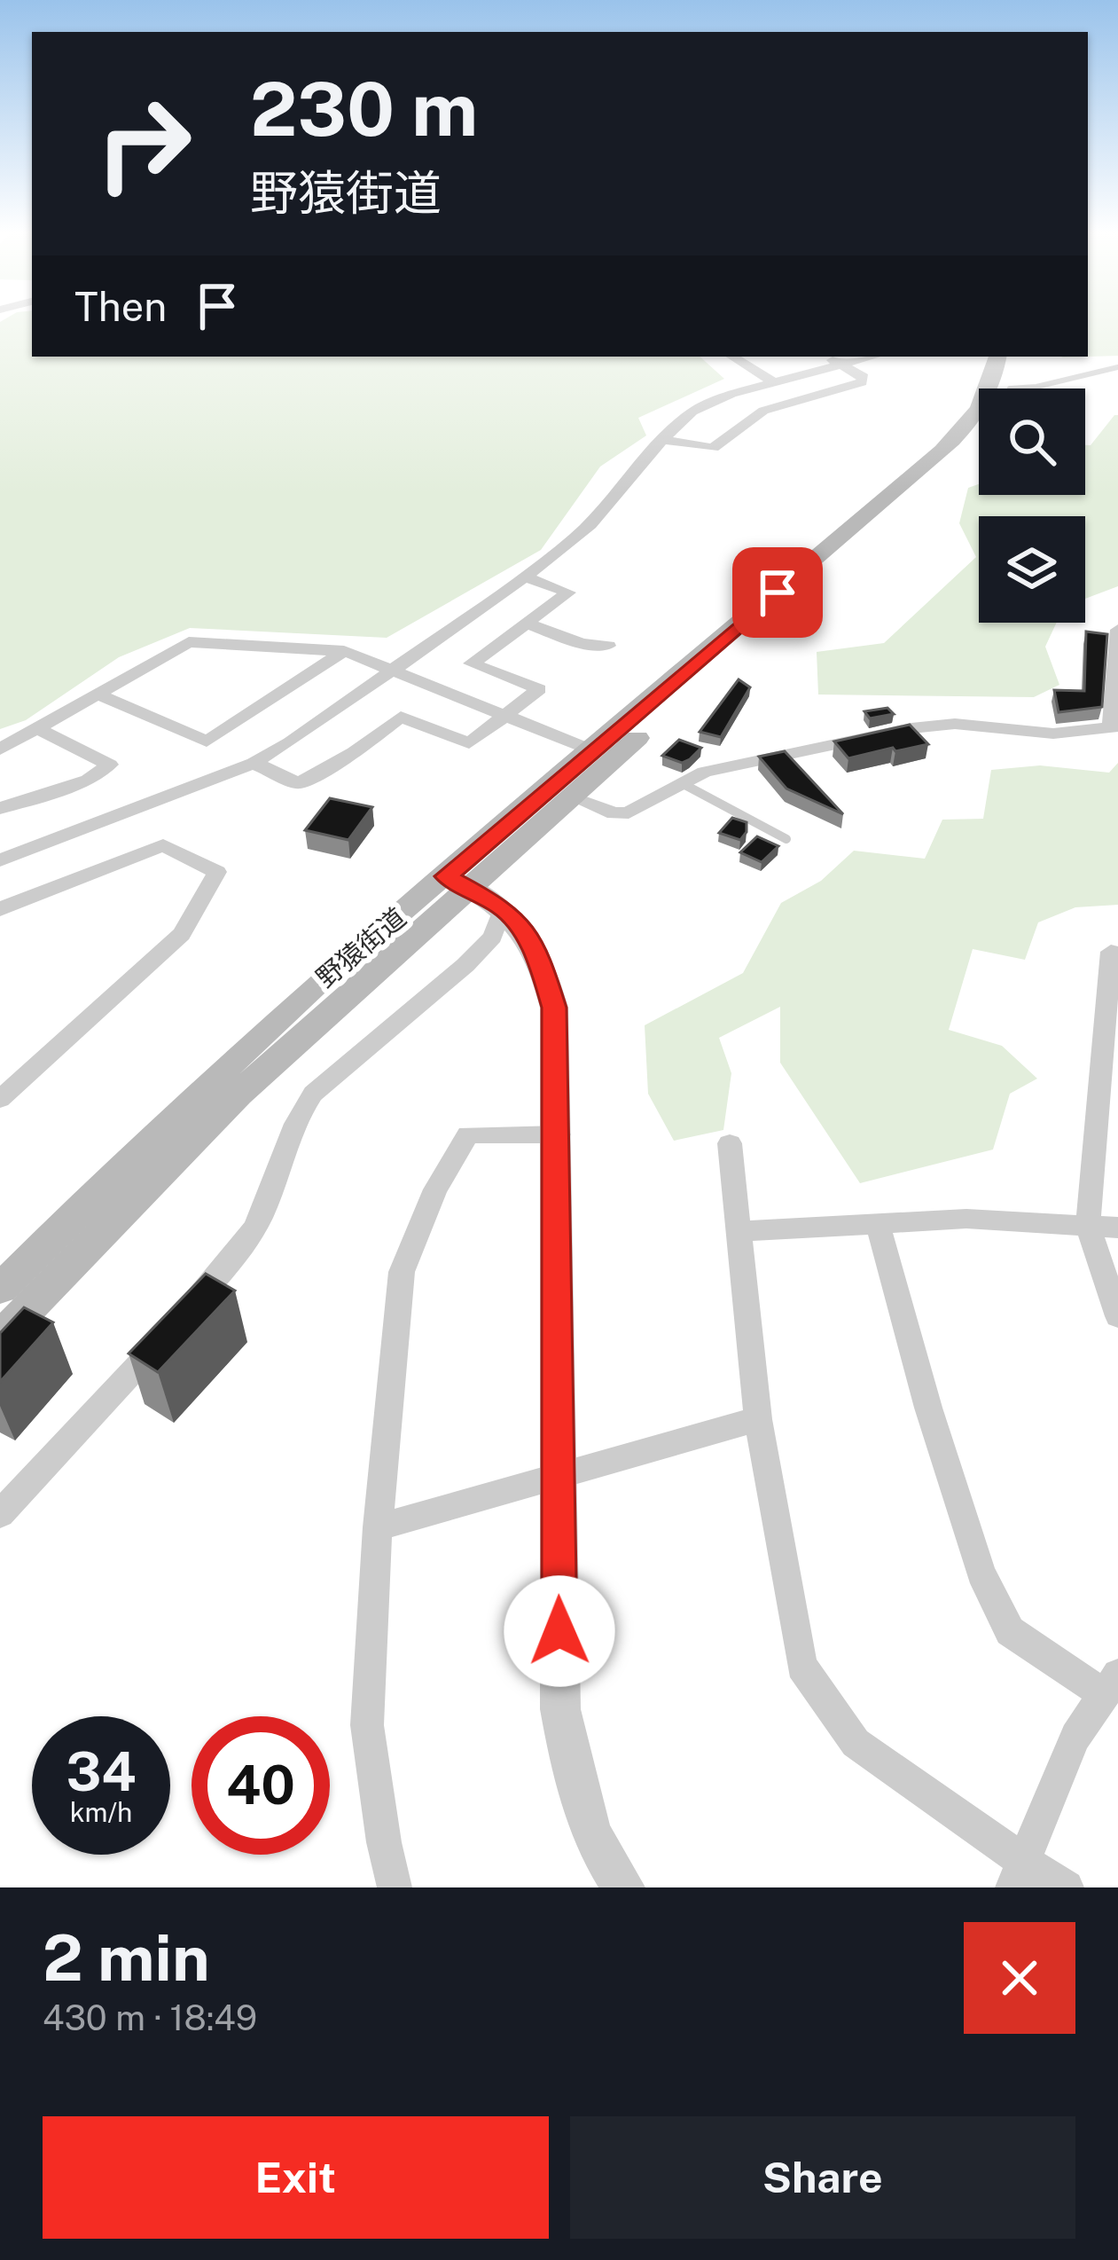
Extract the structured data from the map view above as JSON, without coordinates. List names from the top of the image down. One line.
{"streets":{"main road":["野猿街道"]},"page":{"turn":["230 m","野猿街道"],"then":"Then","speed":"34 km/h","limit":"40","heading":["2 min","430 m · 18:49"],"buttons":["Exit","Share"]}}
